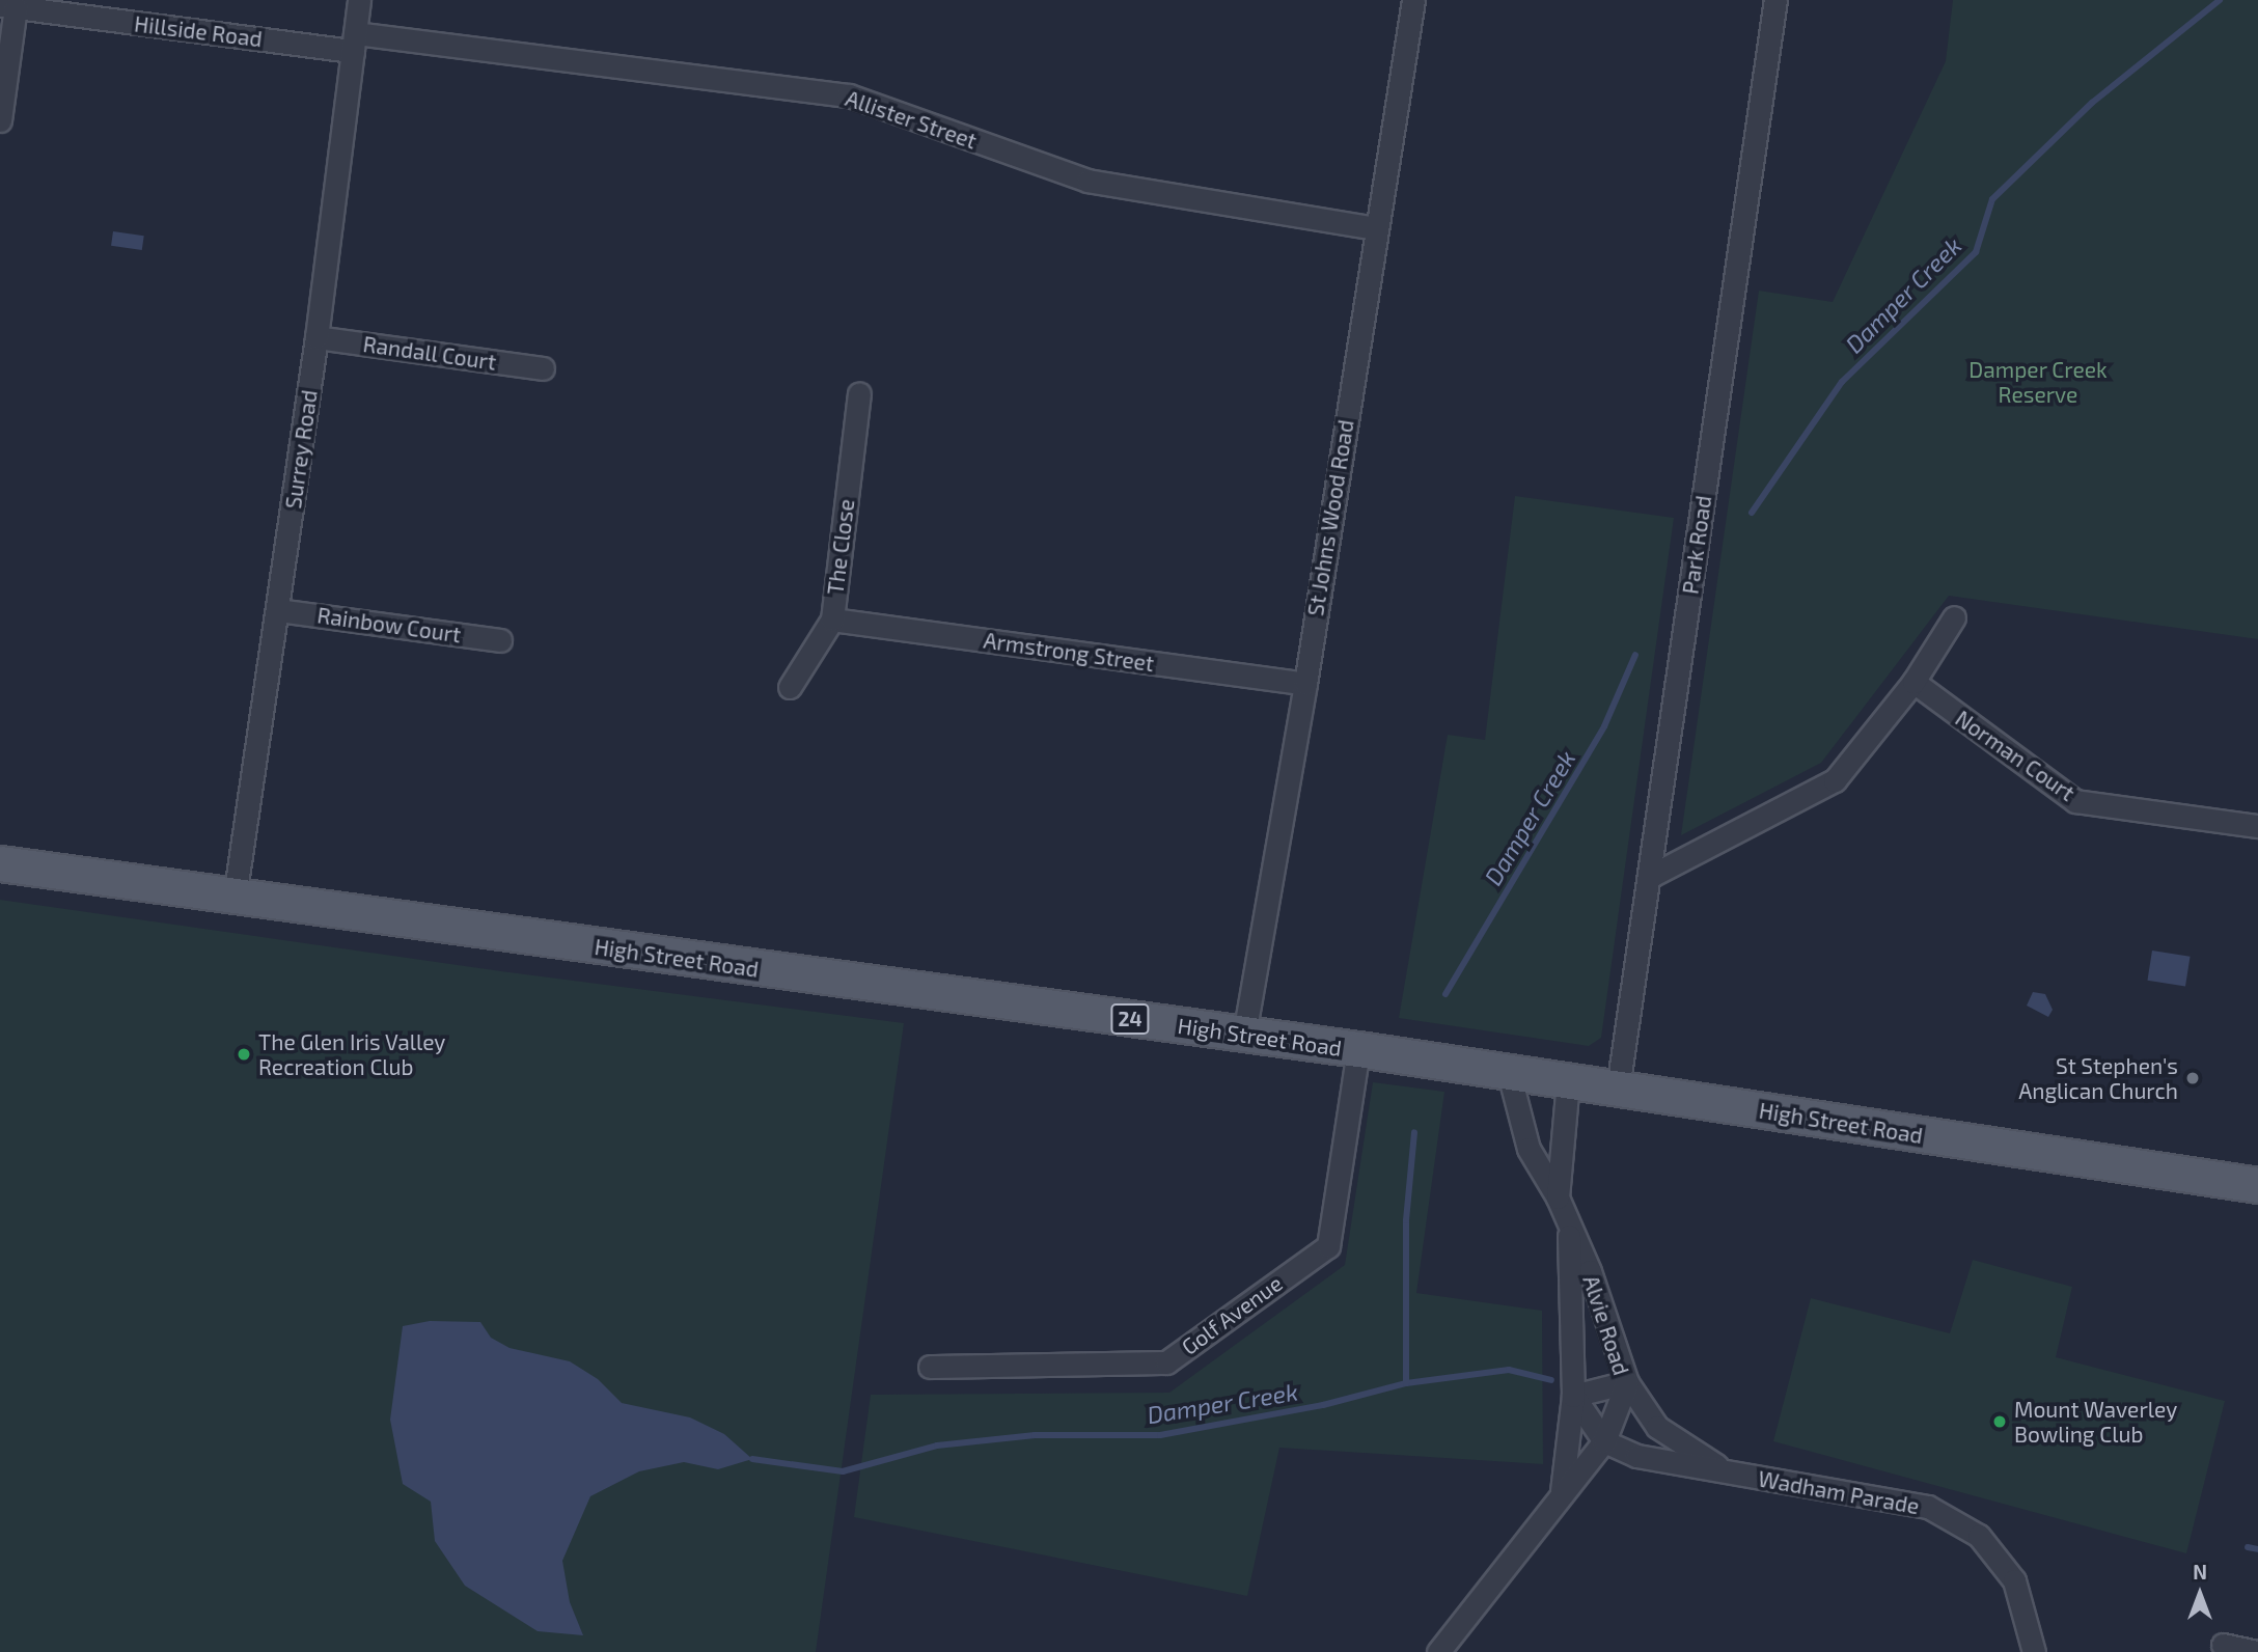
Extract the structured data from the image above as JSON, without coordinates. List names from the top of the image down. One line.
{"streets":{"main road":["High Street Road","24"],"street":["Hillside Road","Allister Street","Randall Court","Surrey Road","St Johns Wood Road","Park Road","The Close","Rainbow Court","Armstrong Street","Norman Court","Golf Avenue","Alvie Road","Wadham Parade"]},"crossings":[["Hillside Road","Allister Street"],["Hillside Road","Surrey Road"],["Allister Street","Surrey Road"],["Allister Street","St Johns Wood Road"],["Randall Court","Surrey Road"],["Surrey Road","Rainbow Court"],["Surrey Road","High Street Road"],["St Johns Wood Road","Armstrong Street"],["St Johns Wood Road","High Street Road"],["Park Road","High Street Road"],["The Close","Armstrong Street"],["High Street Road","Golf Avenue"],["High Street Road","Alvie Road"],["Alvie Road","Wadham Parade"]],"water":["Damper Creek"],"parks":["Damper Creek Reserve"],"places":["The Glen Iris Valley Recreation Club","St Stephen's Anglican Church","Mount Waverley Bowling Club"],"north":"top"}
